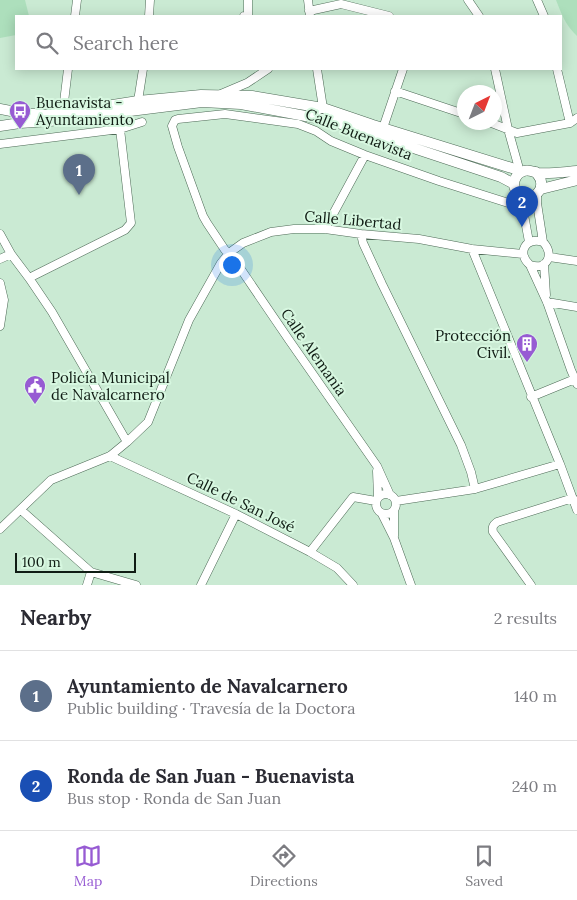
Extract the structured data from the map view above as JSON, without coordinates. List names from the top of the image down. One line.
{"streets":{"street":["Calle Buenavista","Calle Libertad","Calle Alemania","Calle de San José"]},"crossings":[["Calle Buenavista","Calle Alemania"],["Calle Libertad","Calle Alemania"],["Calle Libertad","Calle de San José"]],"places":{"bus stop":["Buenavista - Ayuntamiento"],"building":["Protección Civil."],"public building":["Policía Municipal de Navalcarnero"]},"scale_bar":"100 m","north":"top right","page":{"search":"Search here","pins":["1","2"],"scale":"100 m","heading":["Nearby","2 results"],"list":[{"mark":"1","name":"Ayuntamiento de Navalcarnero","note":"Public building · Travesía de la Doctora","value":"140 m"},{"mark":"2","name":"Ronda de San Juan - Buenavista","note":"Bus stop · Ronda de San Juan","value":"240 m"}],"nav":["Map","Directions","Saved"]}}
